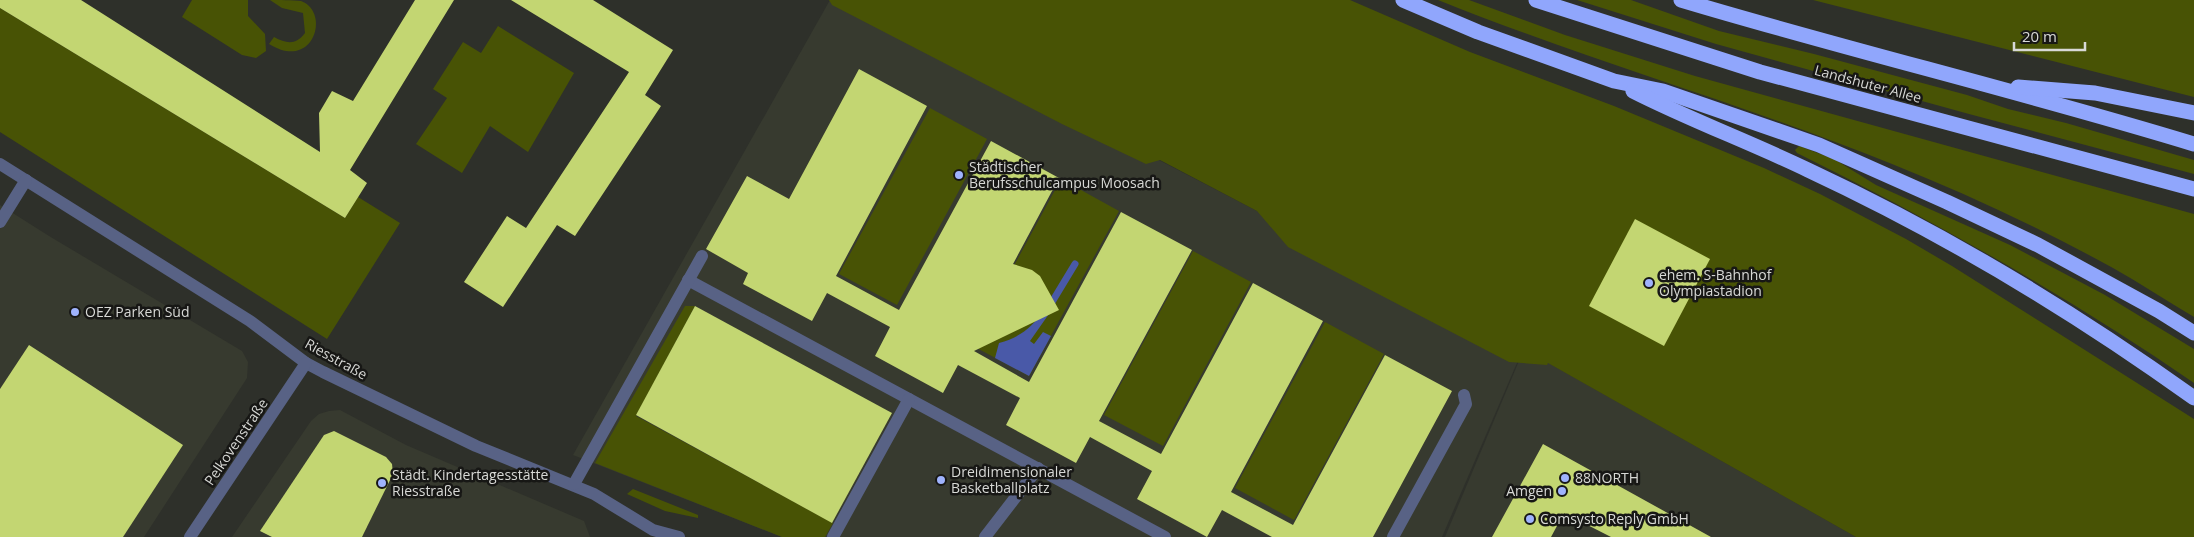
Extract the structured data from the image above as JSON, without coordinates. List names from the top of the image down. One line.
{"streets":{"highway":["Landshuter Allee"],"street":["Riesstraße","Pelkovenstraße"]},"crossings":[["Riesstraße","Pelkovenstraße"]],"places":["Städtischer Berufsschulcampus Moosach","ehem. S-Bahnhof Olympiastadion","OEZ Parken Süd","88NORTH","Dreidimensionaler Basketballplatz","Städt. Kindertagesstätte Riesstraße","Amgen","Comsysto Reply GmbH"],"scale_bar":"20 m"}
